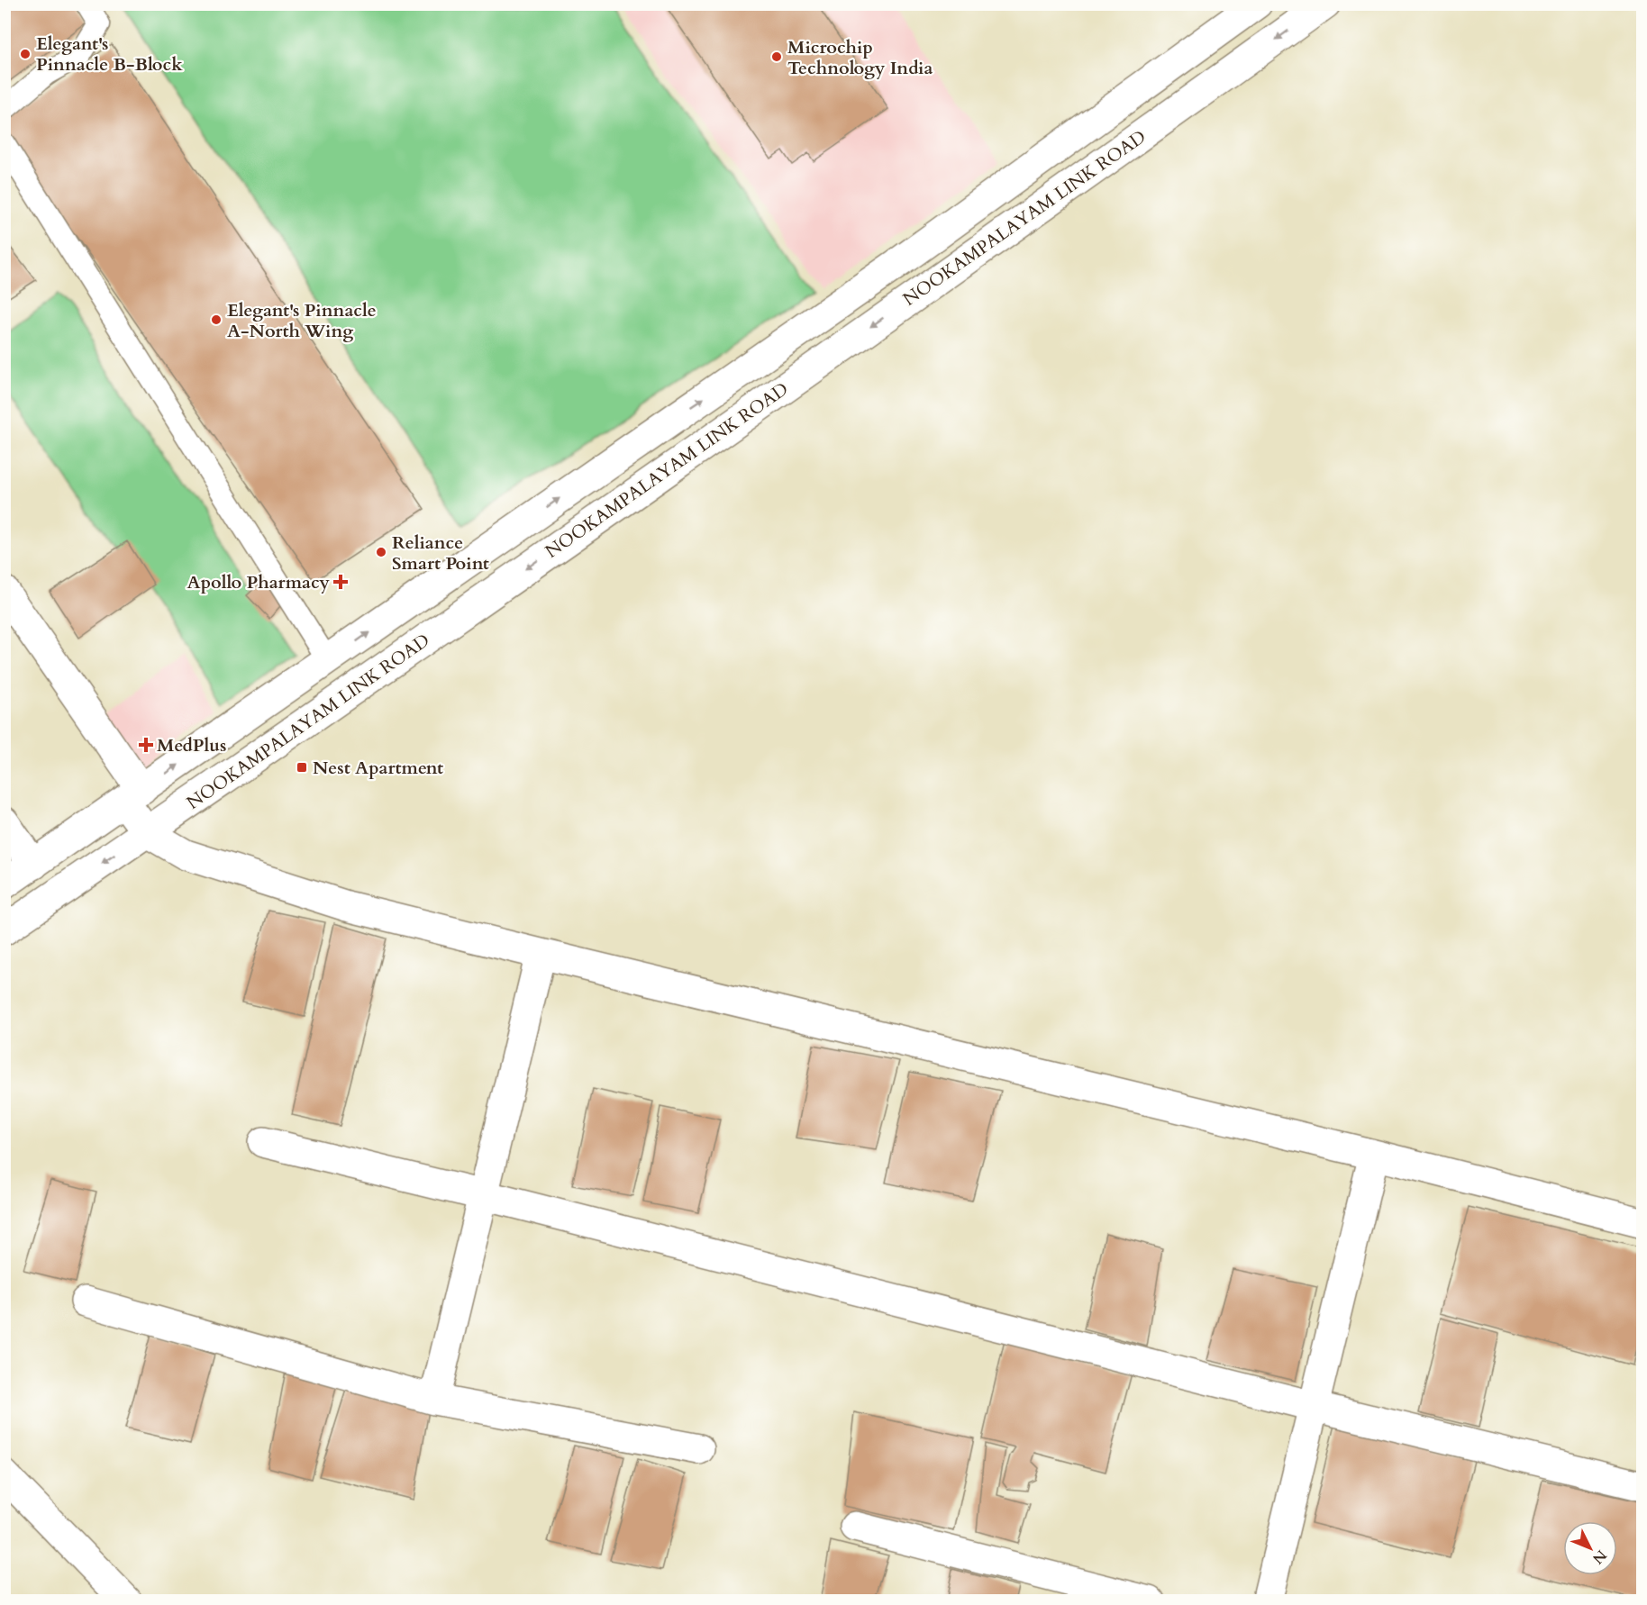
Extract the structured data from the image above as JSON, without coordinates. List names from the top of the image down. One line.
{"streets":{"street":["NOOKAMPALAYAM LINK ROAD"]},"places":{"other":["Elegant's Pinnacle B-Block","Microchip Technology India","Elegant's Pinnacle A-North Wing","Reliance Smart Point"],"health":["Apollo Pharmacy","MedPlus"],"transit":["Nest Apartment"]},"north":"bottom right"}
